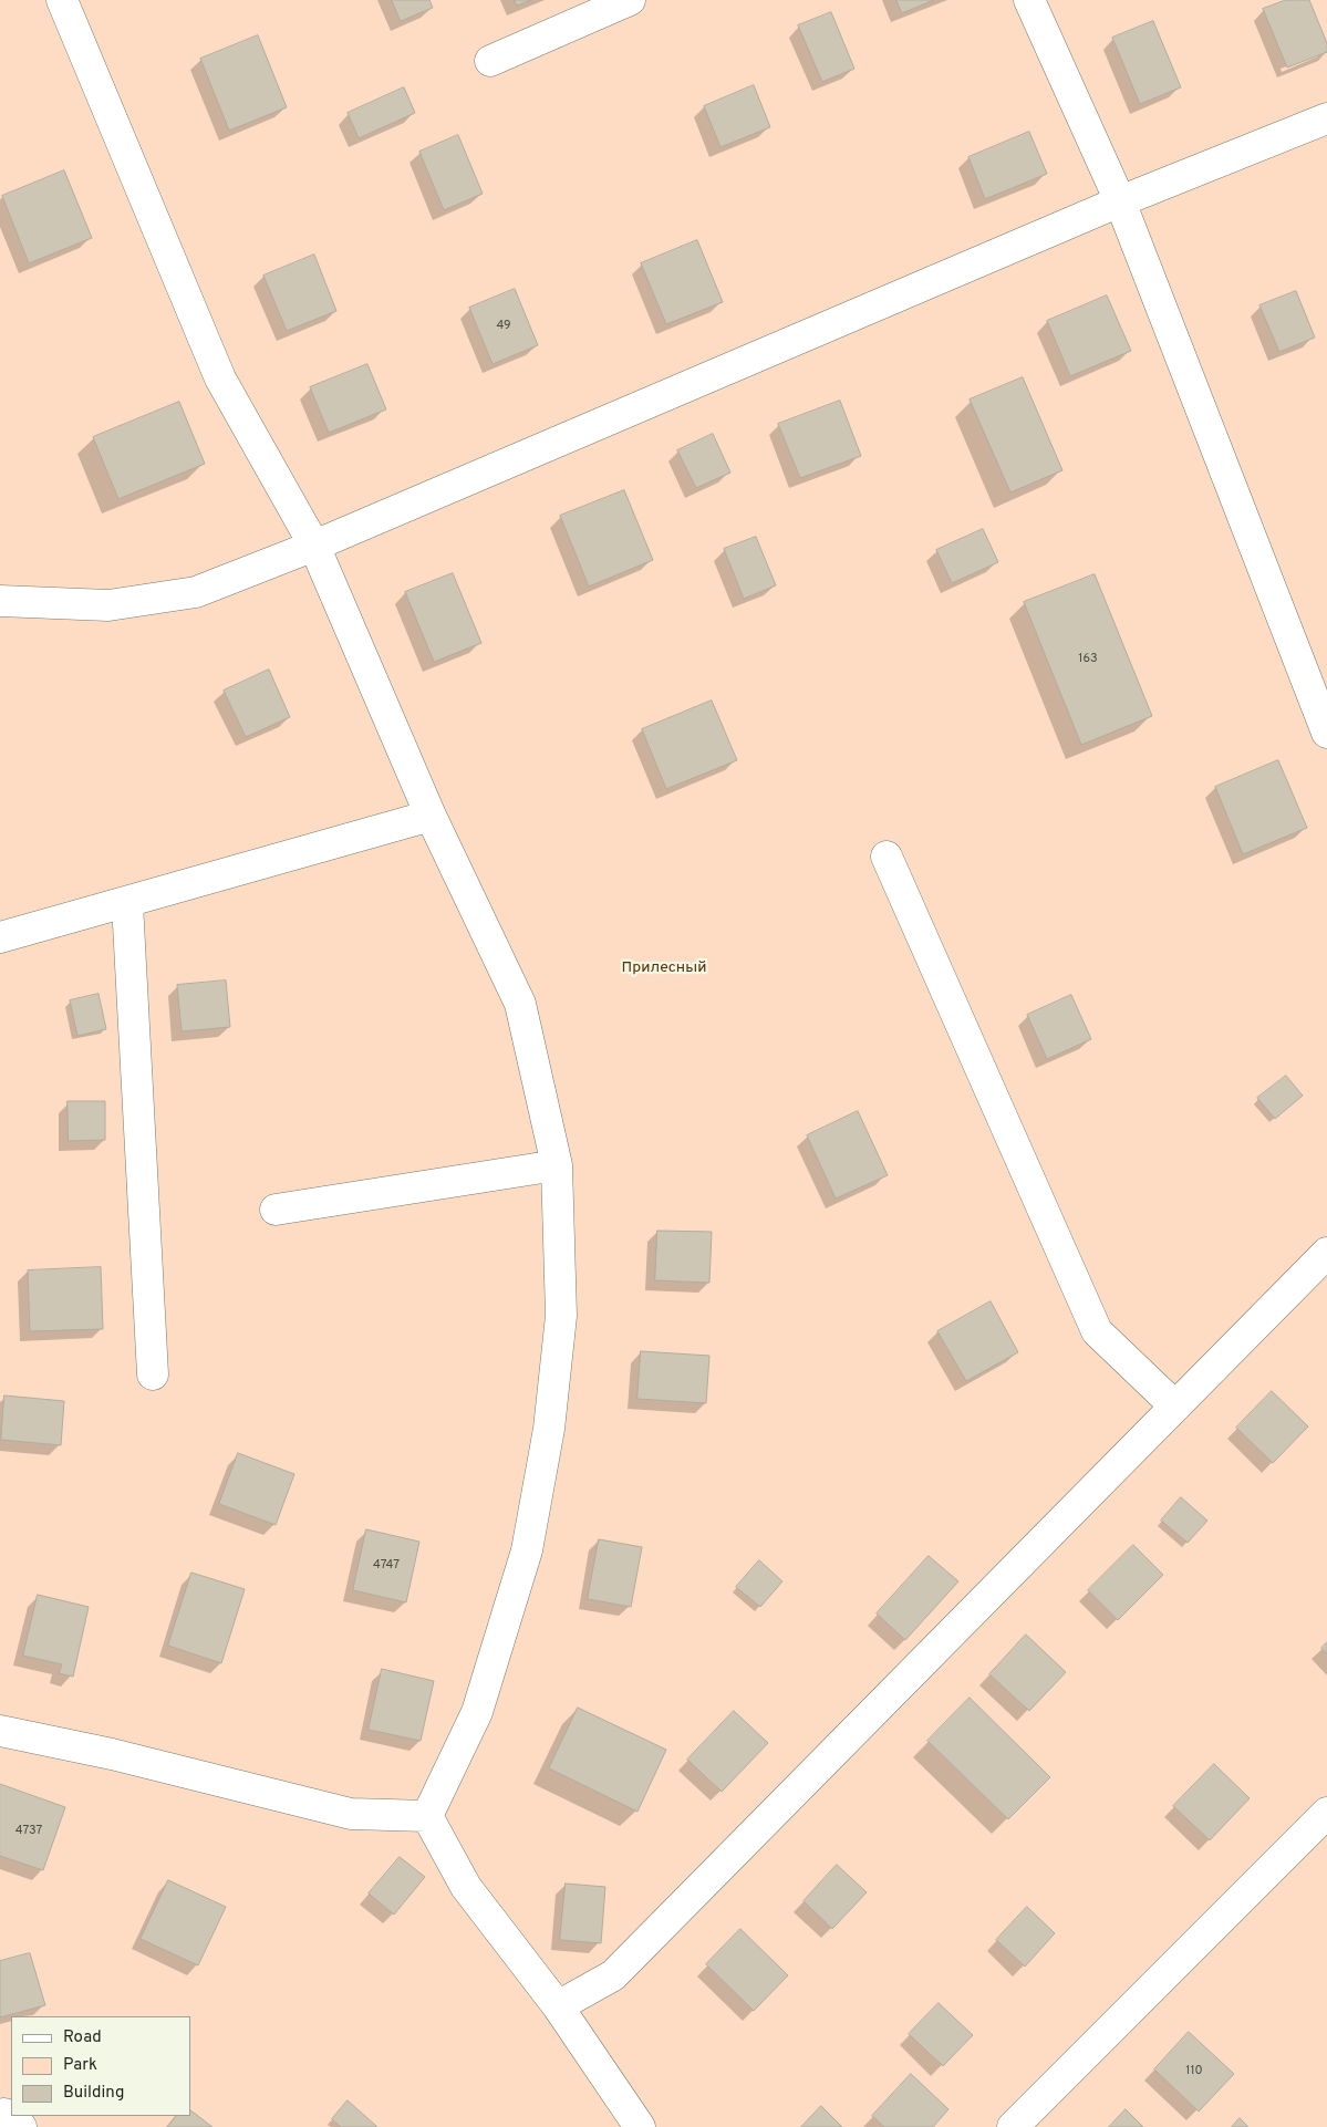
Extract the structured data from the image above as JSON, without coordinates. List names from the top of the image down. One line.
{"parks":["Прилесный"],"house_numbers":["49","163","4747","4737","110"],"legend":["Road","Park","Building"]}
